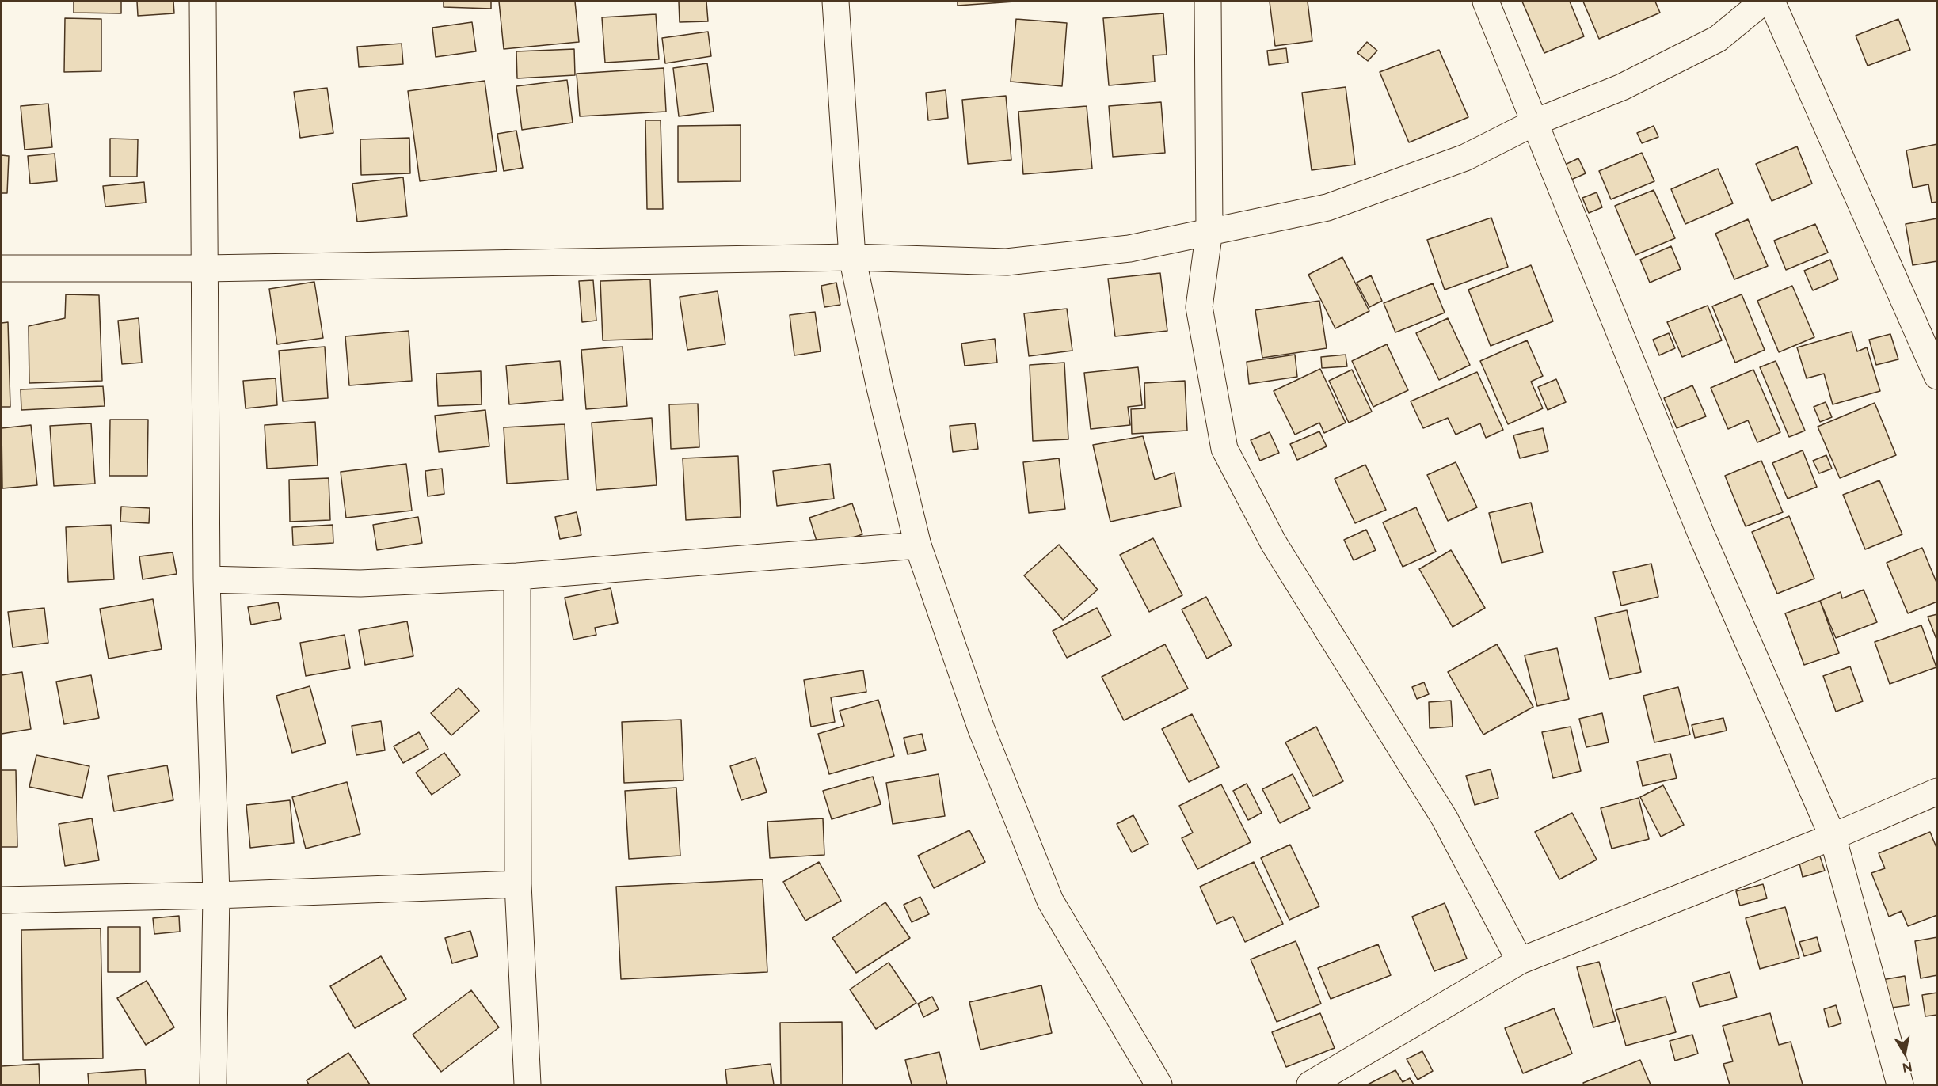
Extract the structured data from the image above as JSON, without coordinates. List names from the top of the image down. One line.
{"north":"bottom"}
